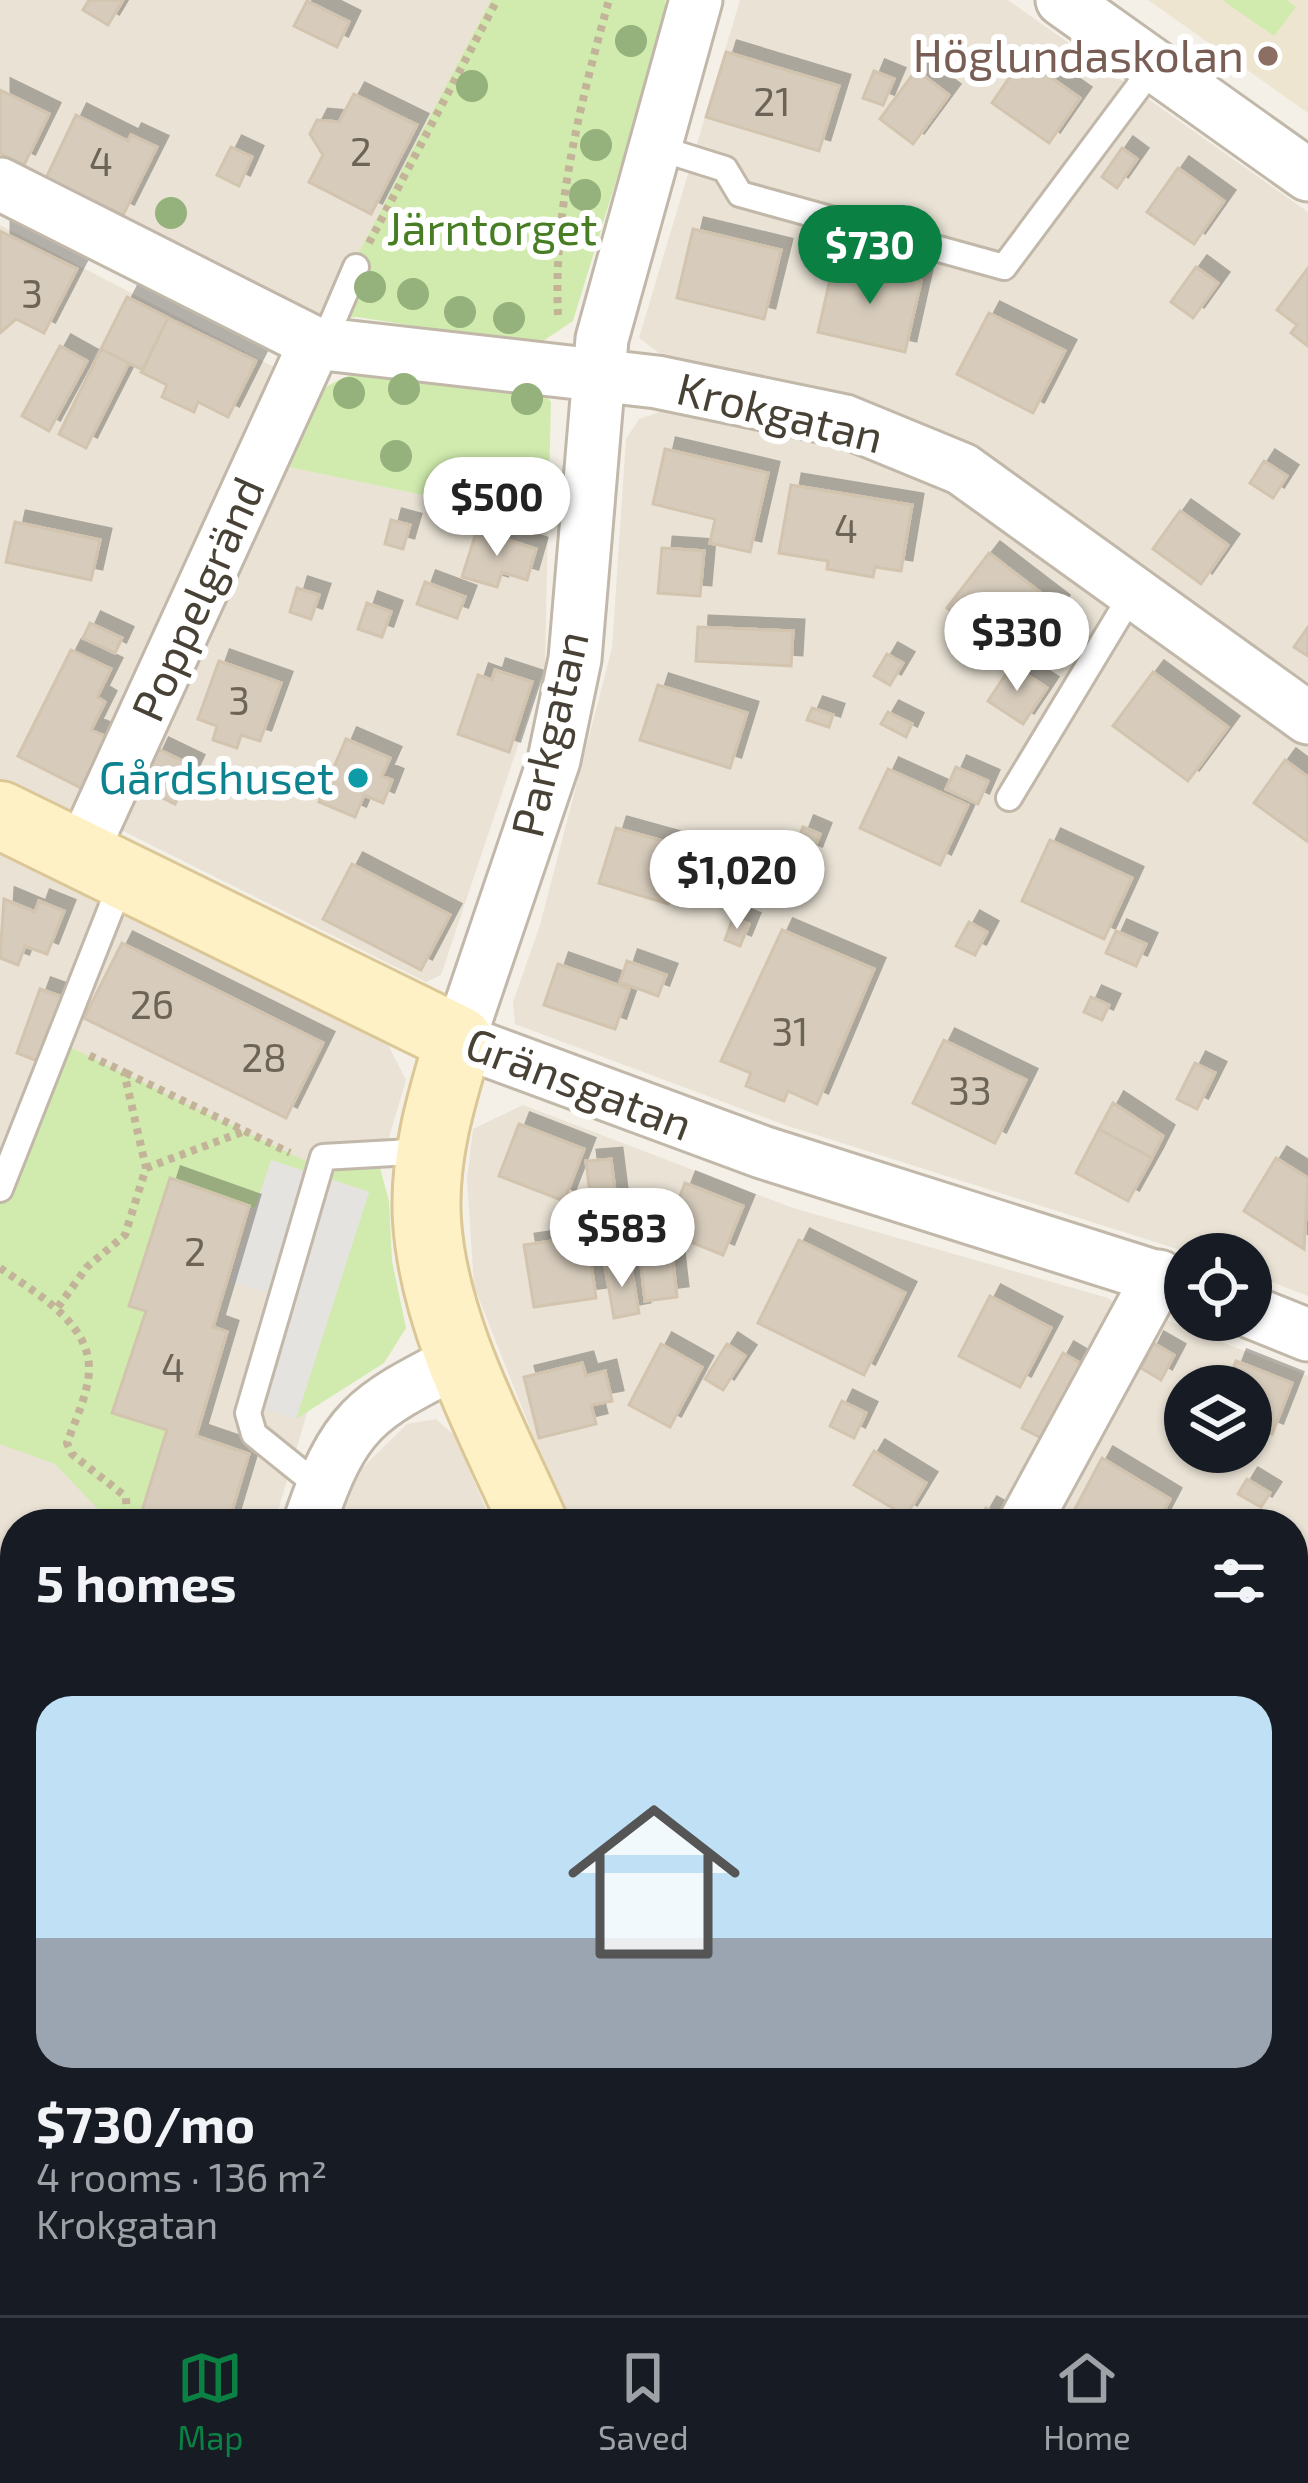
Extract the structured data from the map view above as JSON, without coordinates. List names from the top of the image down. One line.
{"streets":{"street":["Krokgatan","Poppelgränd","Parkgatan","Gränsgatan"]},"crossings":[["Krokgatan","Poppelgränd"],["Krokgatan","Parkgatan"],["Poppelgränd","Gränsgatan"],["Parkgatan","Gränsgatan"]],"parks":["Järntorget"],"places":["Höglundaskolan","Gårdshuset"],"house_numbers":["21","2","4","3","4","3","26","31","28","33","2","4"],"page":{"price":["$730","$500","$330","$1,020","$583"],"heading":"5 homes","list":[{"name":"$730/mo","note":"4 rooms · 136 m² · Krokgatan"}],"tabs":["Map","Saved","Home"]}}
